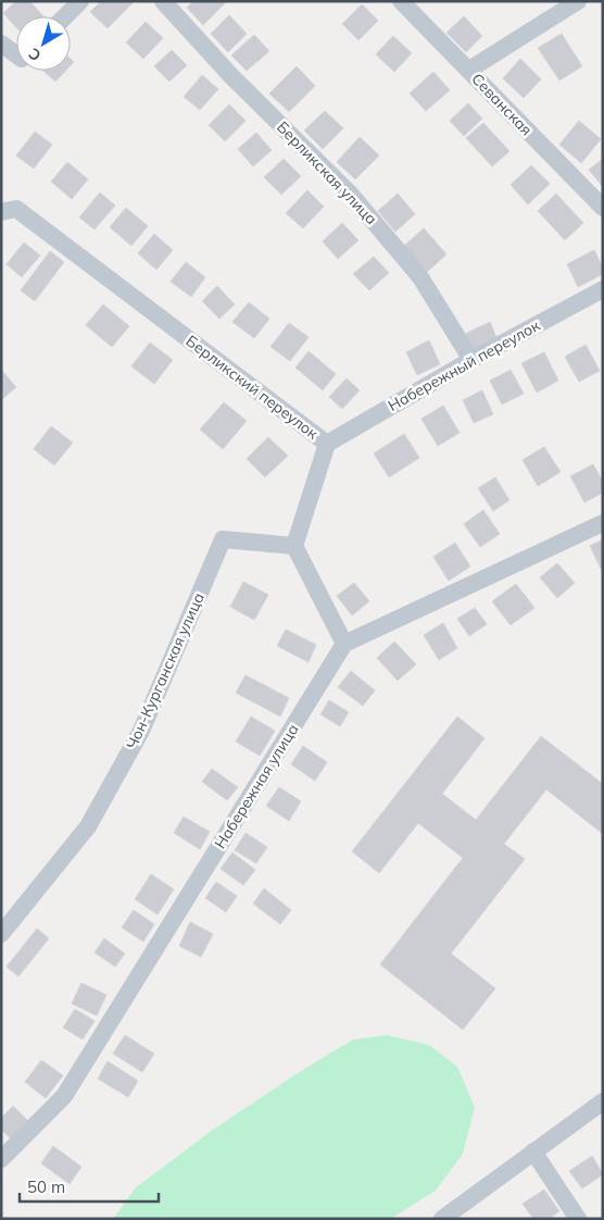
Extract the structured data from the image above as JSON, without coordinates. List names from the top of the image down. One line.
{"streets":{"street":["Севанская","Берликская улица","Набережный переулок","Берликский переулок","Чон-Курганская улица","Набережная улица"]},"crossings":[["Берликская улица","Набережный переулок"],["Набережный переулок","Берликский переулок"],["Берликский переулок","Чон-Курганская улица"]],"scale_bar":"50 m","north":"bottom left"}
